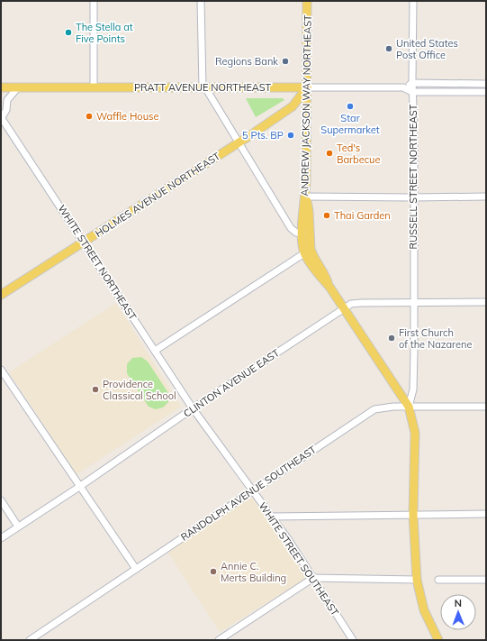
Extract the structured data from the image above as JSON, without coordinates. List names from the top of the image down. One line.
{"streets":{"main road":["PRATT AVENUE NORTHEAST","ANDREW JACKSON WAY NORTHEAST","HOLMES AVENUE NORTHEAST"],"street":["RUSSELL STREET NORTHEAST","WHITE STREET NORTHEAST","CLINTON AVENUE EAST","RANDOLPH AVENUE SOUTHEAST","WHITE STREET SOUTHEAST"]},"crossings":[["PRATT AVENUE NORTHEAST","ANDREW JACKSON WAY NORTHEAST"],["PRATT AVENUE NORTHEAST","HOLMES AVENUE NORTHEAST"],["ANDREW JACKSON WAY NORTHEAST","HOLMES AVENUE NORTHEAST"],["RUSSELL STREET NORTHEAST","CLINTON AVENUE EAST"],["RUSSELL STREET NORTHEAST","RANDOLPH AVENUE SOUTHEAST"],["HOLMES AVENUE NORTHEAST","WHITE STREET NORTHEAST"],["WHITE STREET NORTHEAST","CLINTON AVENUE EAST"],["WHITE STREET NORTHEAST","WHITE STREET SOUTHEAST"],["CLINTON AVENUE EAST","WHITE STREET SOUTHEAST"],["RANDOLPH AVENUE SOUTHEAST","WHITE STREET SOUTHEAST"]],"places":["The Stella at Five Points","United States Post Office","Regions Bank","Star Supermarket","Waffle House","5 Pts. BP","Ted's Barbecue","Thai Garden","First Church of the Nazarene","Providence Classical School","Annie C. Merts Building"],"north":"top"}
